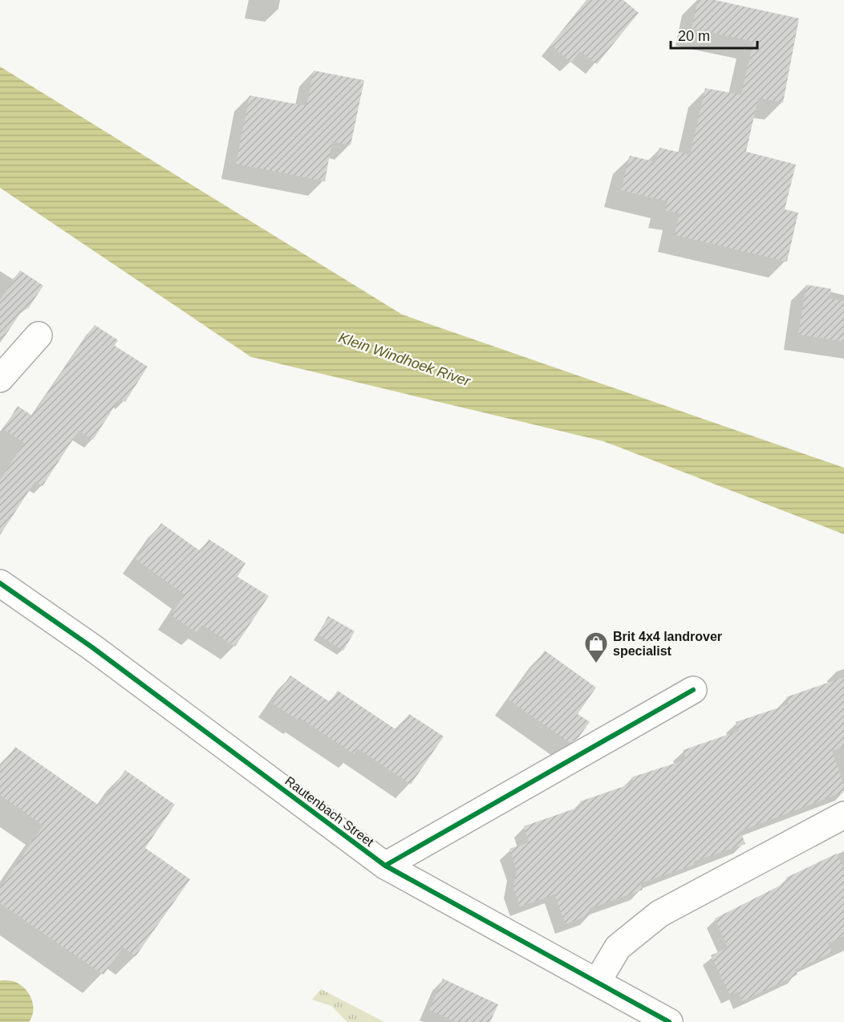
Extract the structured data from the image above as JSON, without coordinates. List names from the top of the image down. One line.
{"streets":{"street":["Rautenbach Street"]},"water":["Klein Windhoek River"],"places":{"shop":["Brit 4x4 landrover specialist"]},"scale_bar":"20 m"}
